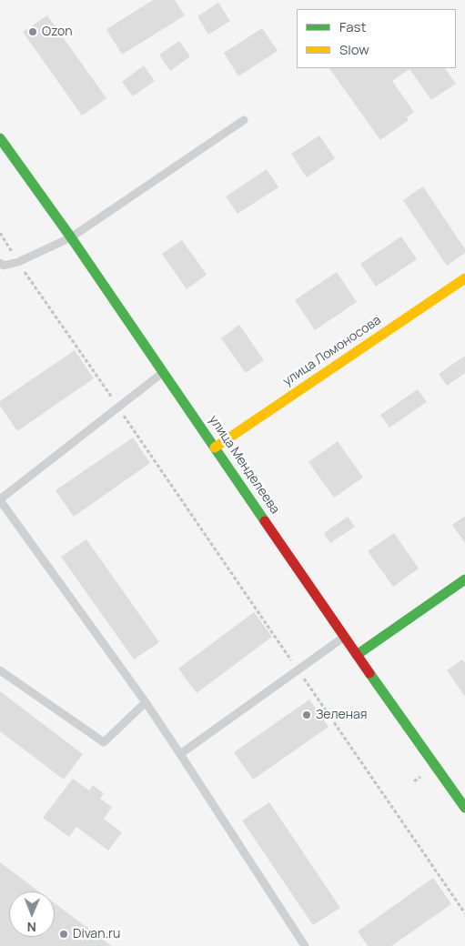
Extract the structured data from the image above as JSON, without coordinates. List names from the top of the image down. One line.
{"streets":{"main road":["улица Ломоносова","улица Менделеева"]},"crossings":[["улица Ломоносова","улица Менделеева"]],"places":["Ozon","Зеленая","Divan.ru"],"legend":["Fast","Slow"],"north":"bottom"}
